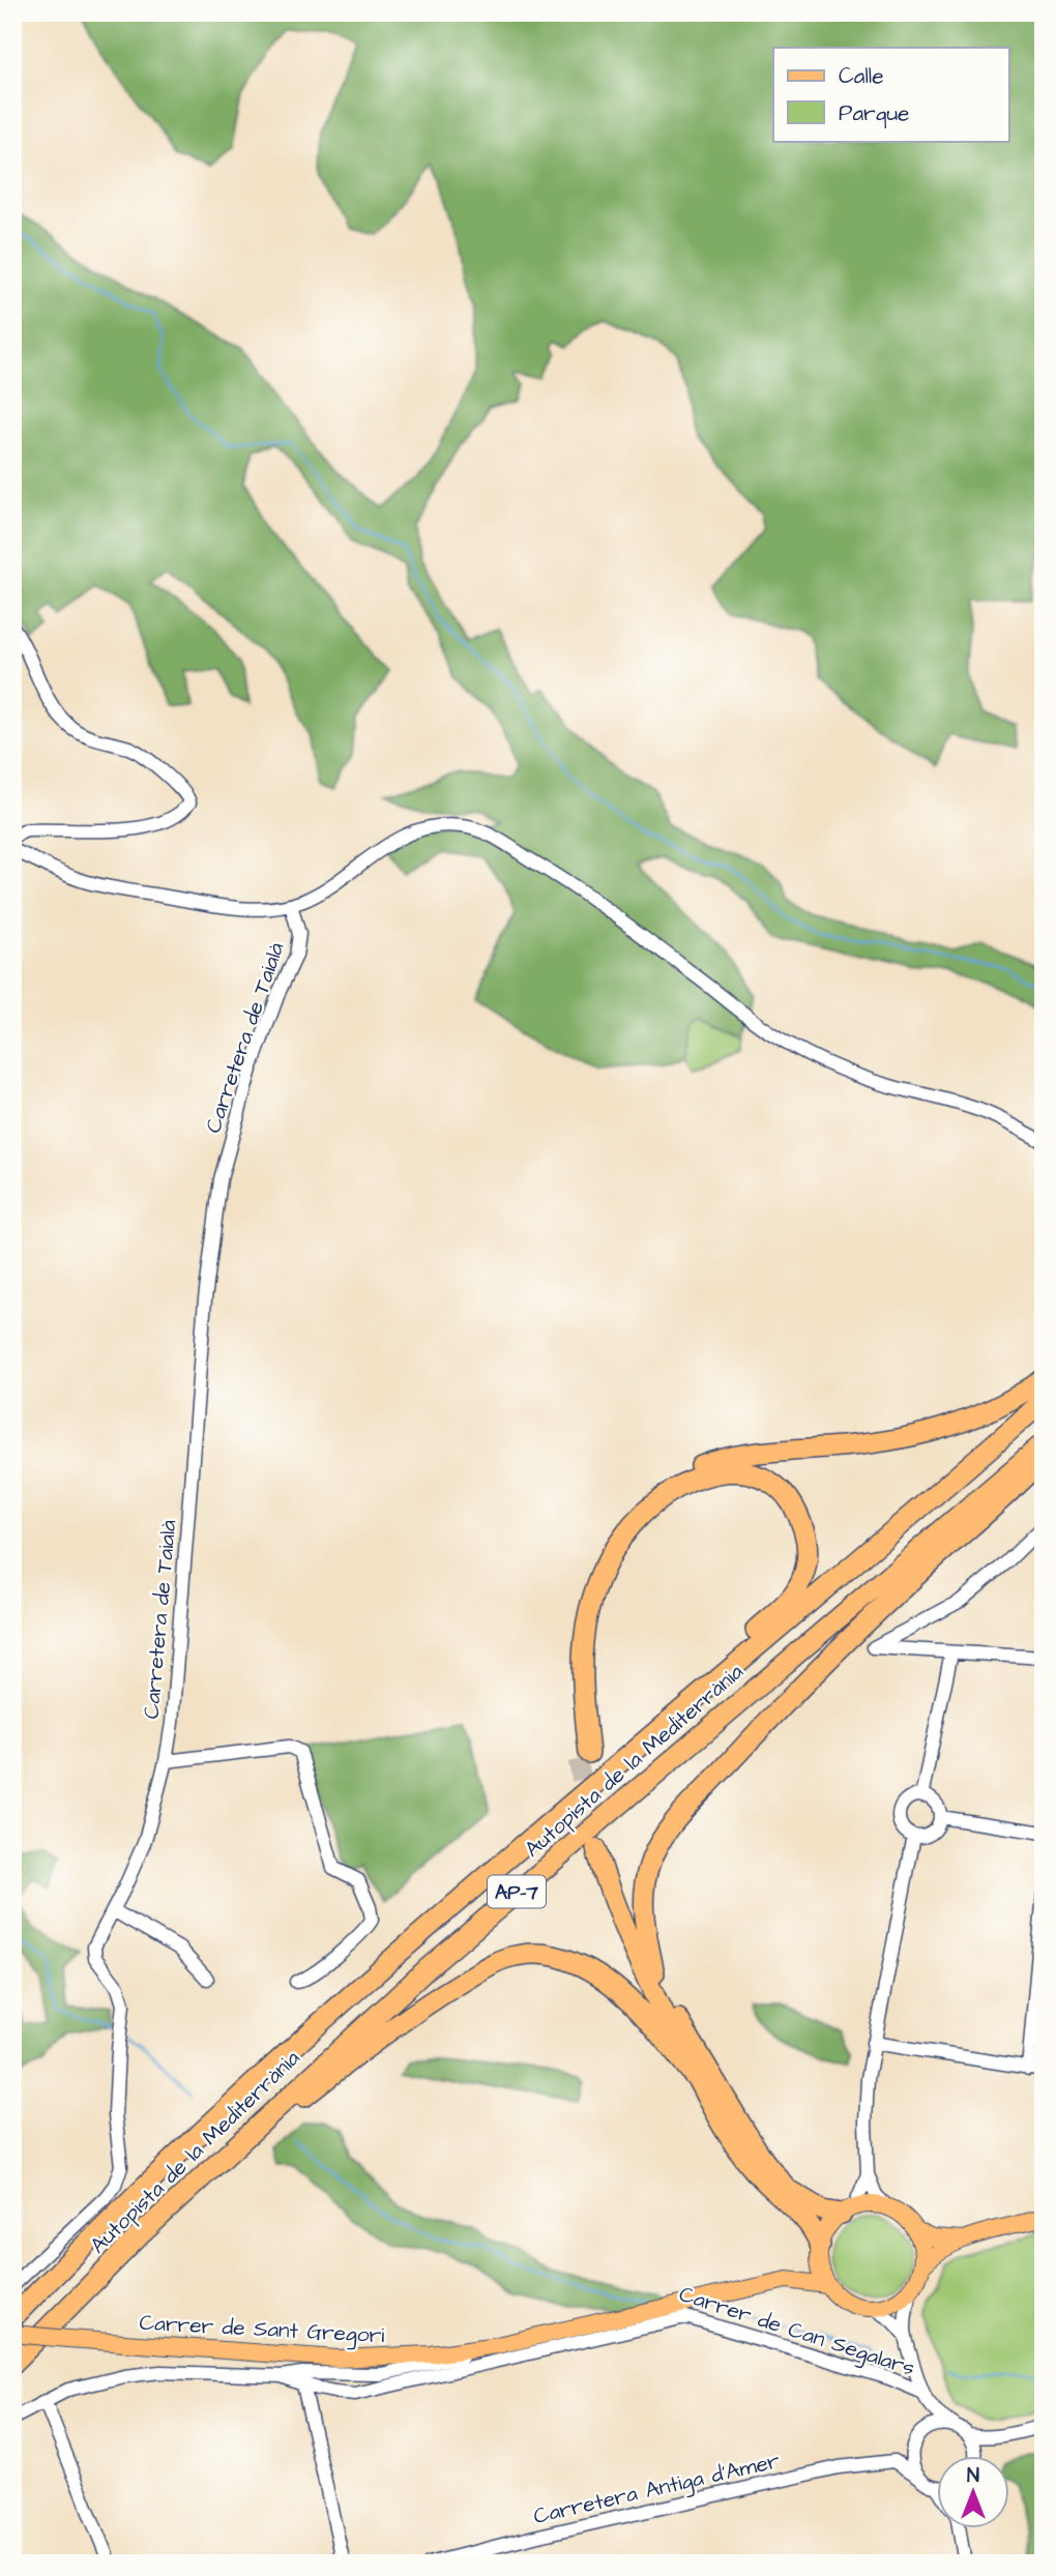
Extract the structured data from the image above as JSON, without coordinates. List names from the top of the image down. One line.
{"streets":{"highway":["Autopista de la Mediterrània","AP-7"],"main road":["Carrer de Sant Gregori"],"street":["Carretera de Taialà","Carrer de Can Segalars","Carretera Antiga d'Amer"]},"crossings":[["Carrer de Sant Gregori","Carrer de Can Segalars"]],"legend":["Calle","Parque"],"north":"top"}
